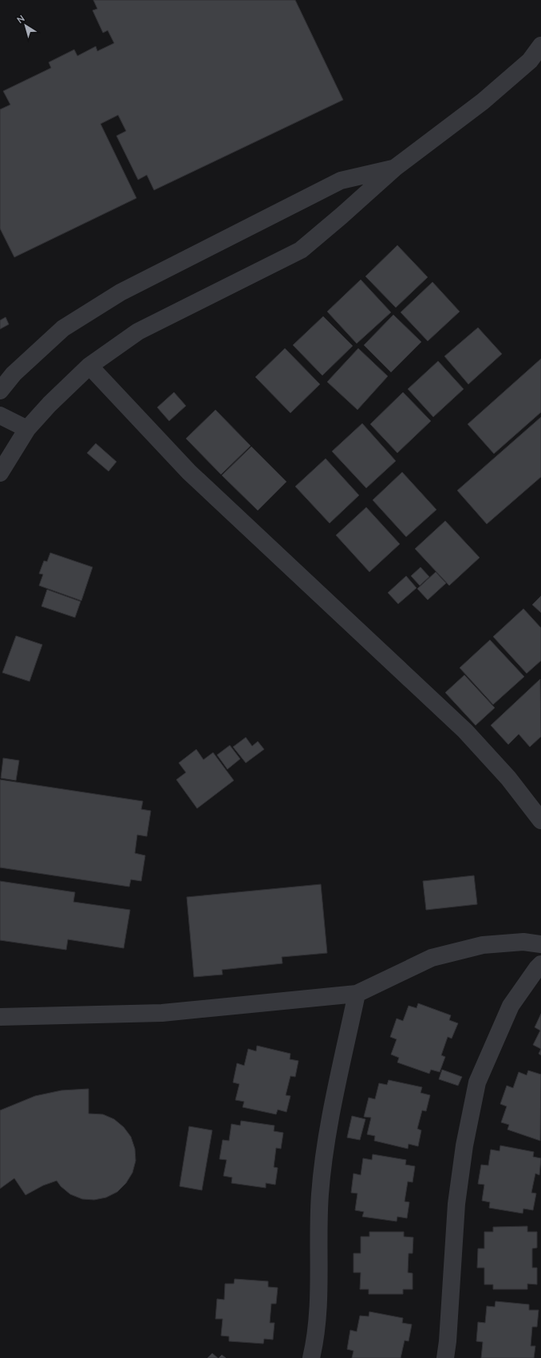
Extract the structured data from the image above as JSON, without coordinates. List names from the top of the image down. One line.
{"north":"top left"}
